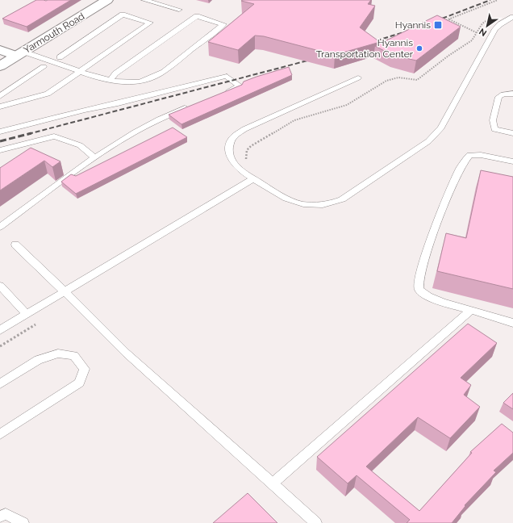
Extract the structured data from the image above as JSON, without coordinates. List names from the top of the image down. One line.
{"streets":{"main road":["Yarmouth Road"]},"places":{"transit":["Hyannis"],"other":["Hyannis Transportation Center"]},"north":"bottom left"}
